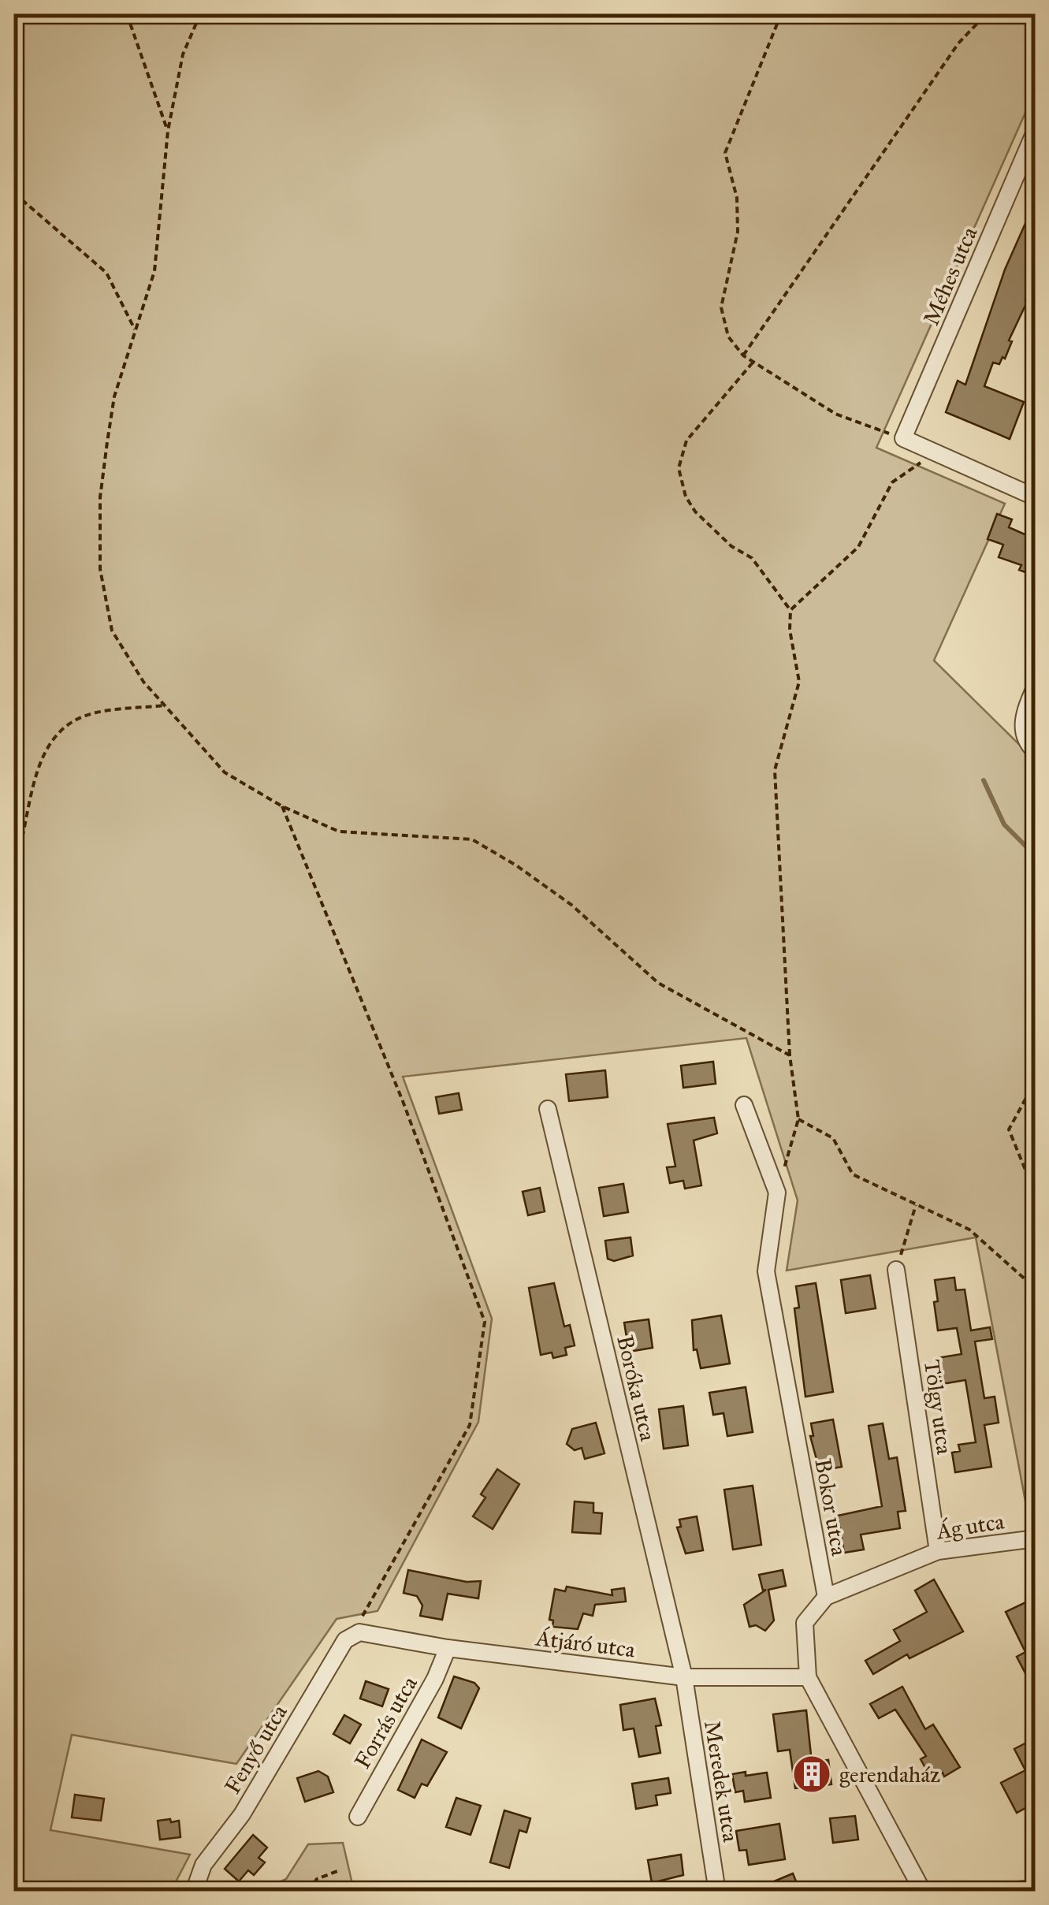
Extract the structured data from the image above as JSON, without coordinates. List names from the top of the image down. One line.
{"streets":{"street":["Méhes utca","Boróka utca","Tölgy utca","Bokor utca","Ág utca","Átjáró utca","Forrás utca","Fenyő utca","Meredek utca"]},"crossings":[["Boróka utca","Átjáró utca"],["Boróka utca","Meredek utca"],["Tölgy utca","Ág utca"],["Bokor utca","Ág utca"],["Átjáró utca","Forrás utca"],["Átjáró utca","Fenyő utca"],["Átjáró utca","Meredek utca"]],"places":{"building":["gerendaház"]}}
